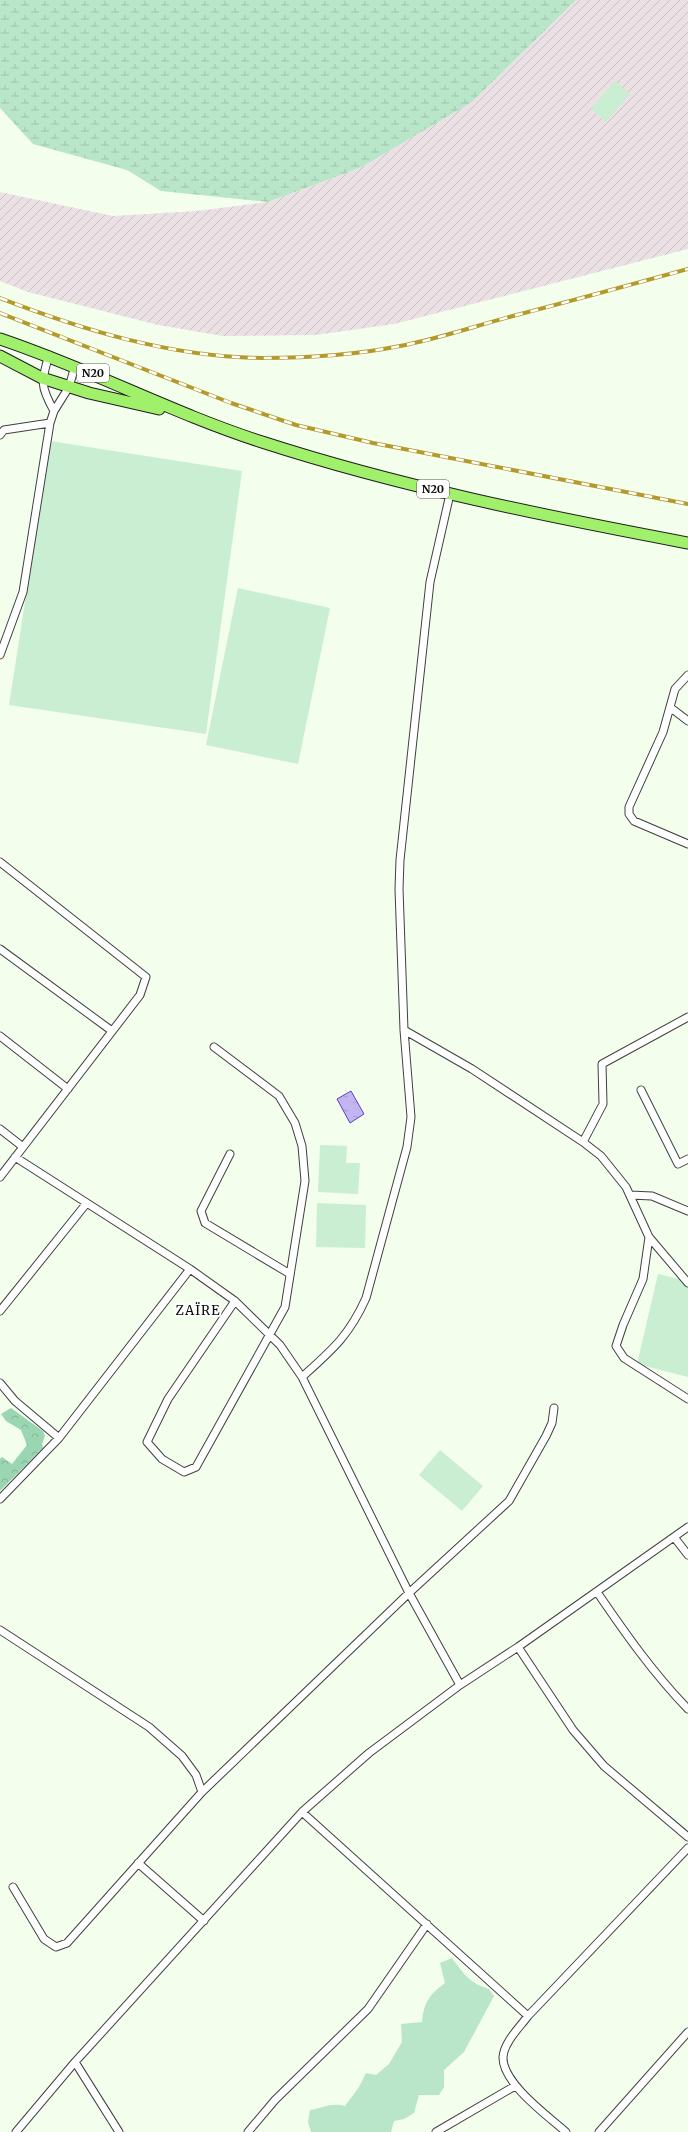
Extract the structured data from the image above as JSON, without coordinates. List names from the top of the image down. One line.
{"streets":{"main road":["N20"]},"districts":["ZAÏRE"]}
